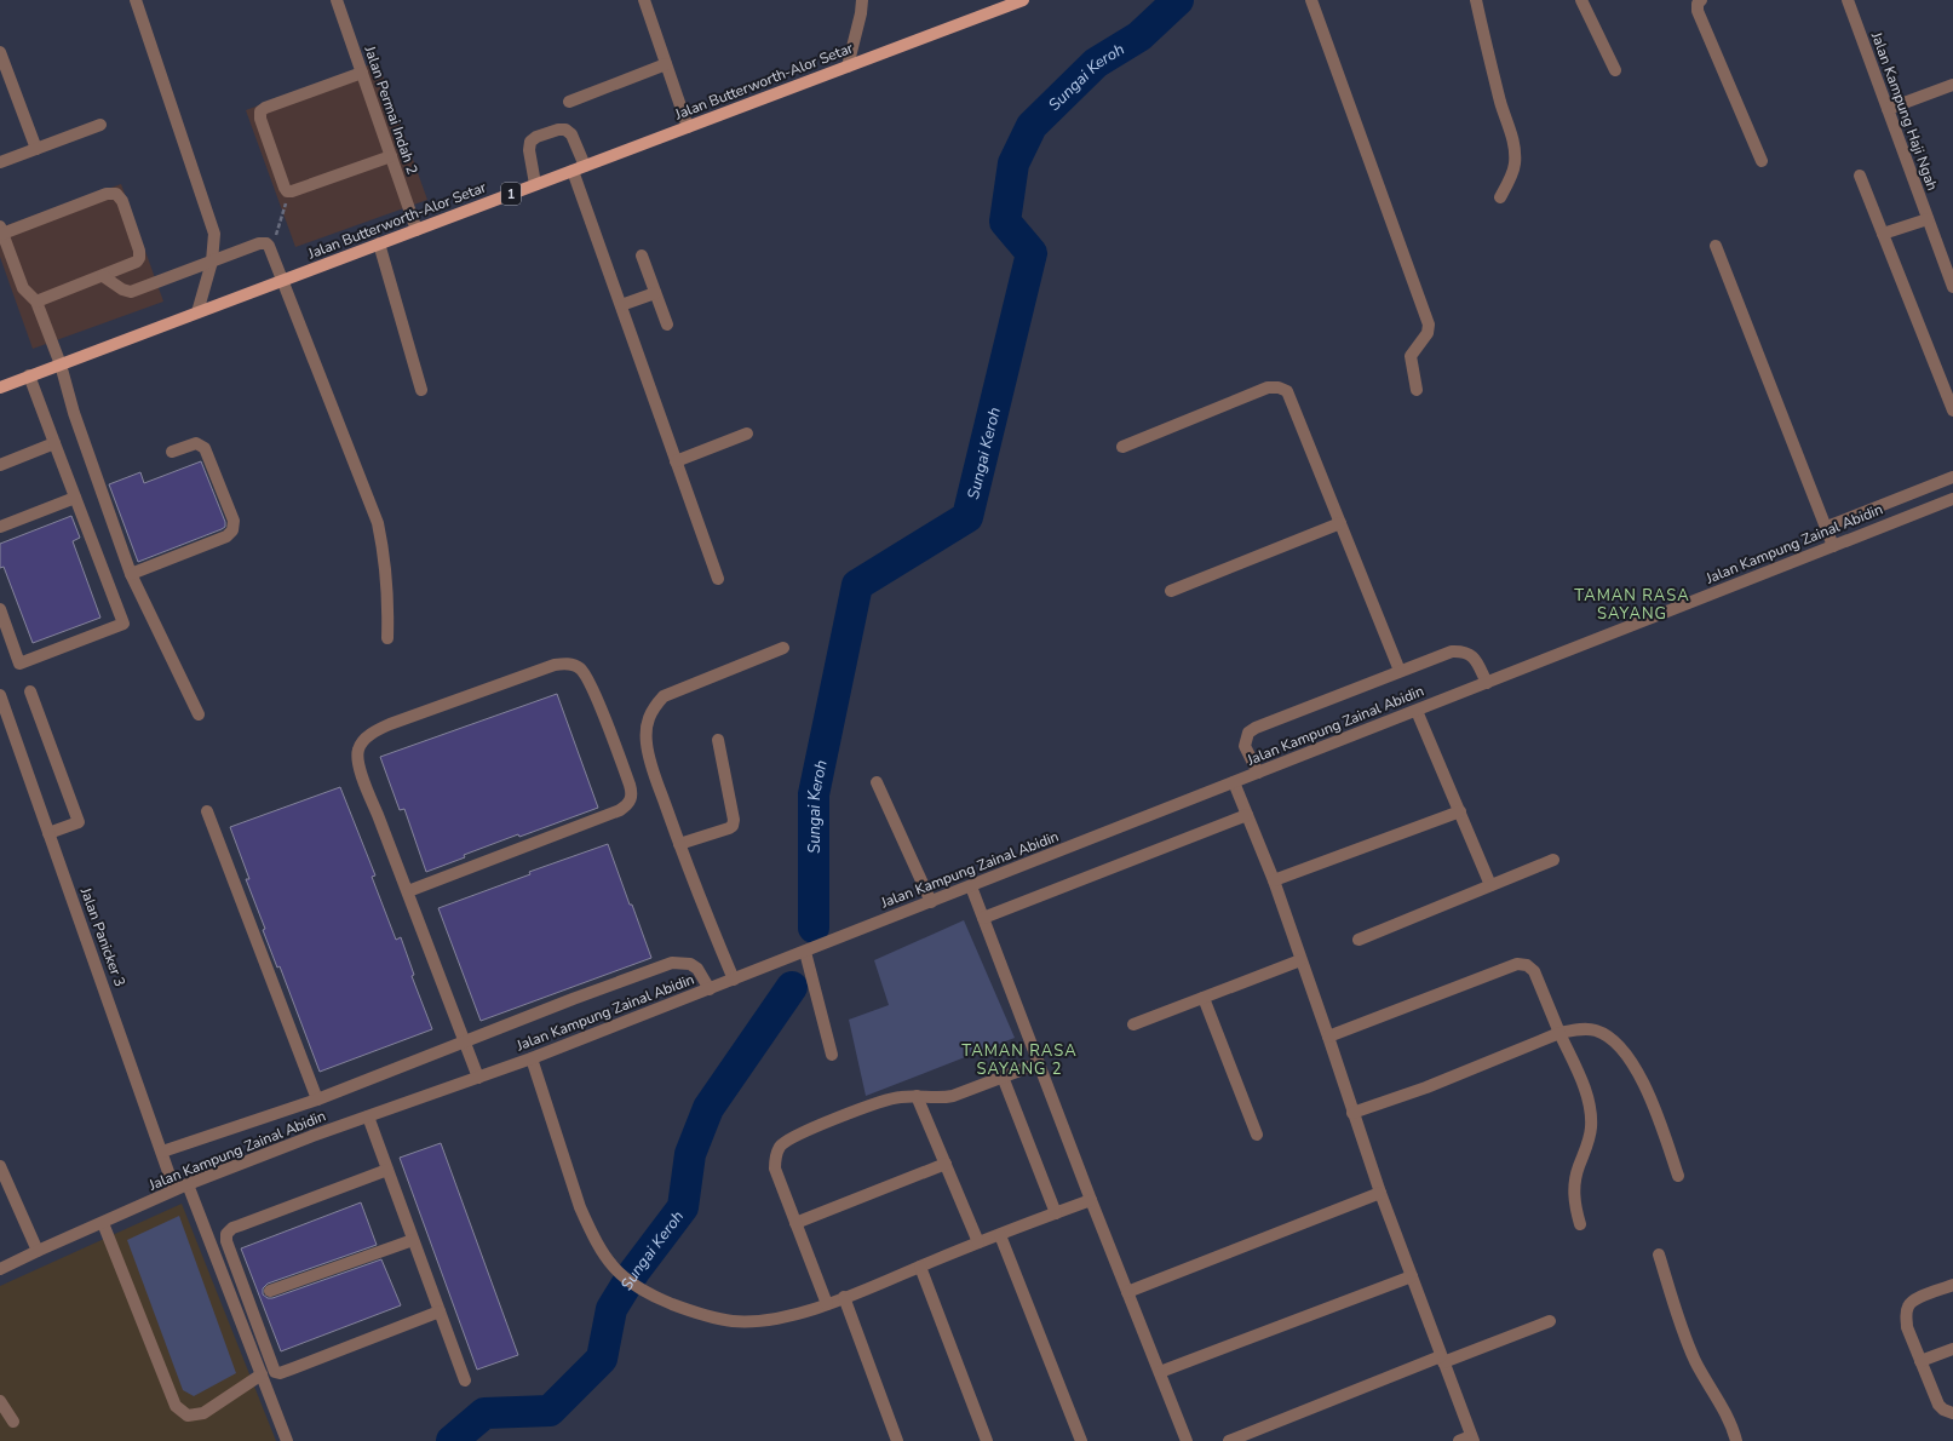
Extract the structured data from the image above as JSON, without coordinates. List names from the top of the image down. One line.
{"streets":{"main road":["Jalan Butterworth-Alor Setar","1"],"street":["Jalan Permai Indah 2","Jalan Kampung Haji Ngah","Jalan Kampung Zainal Abidin","Jalan Panicker 3"]},"crossings":[["Jalan Butterworth-Alor Setar","Jalan Permai Indah 2"],["Jalan Kampung Zainal Abidin","Jalan Panicker 3"]],"districts":["TAMAN RASA SAYANG","TAMAN RASA SAYANG 2"],"water":["Sungai Keroh"]}
